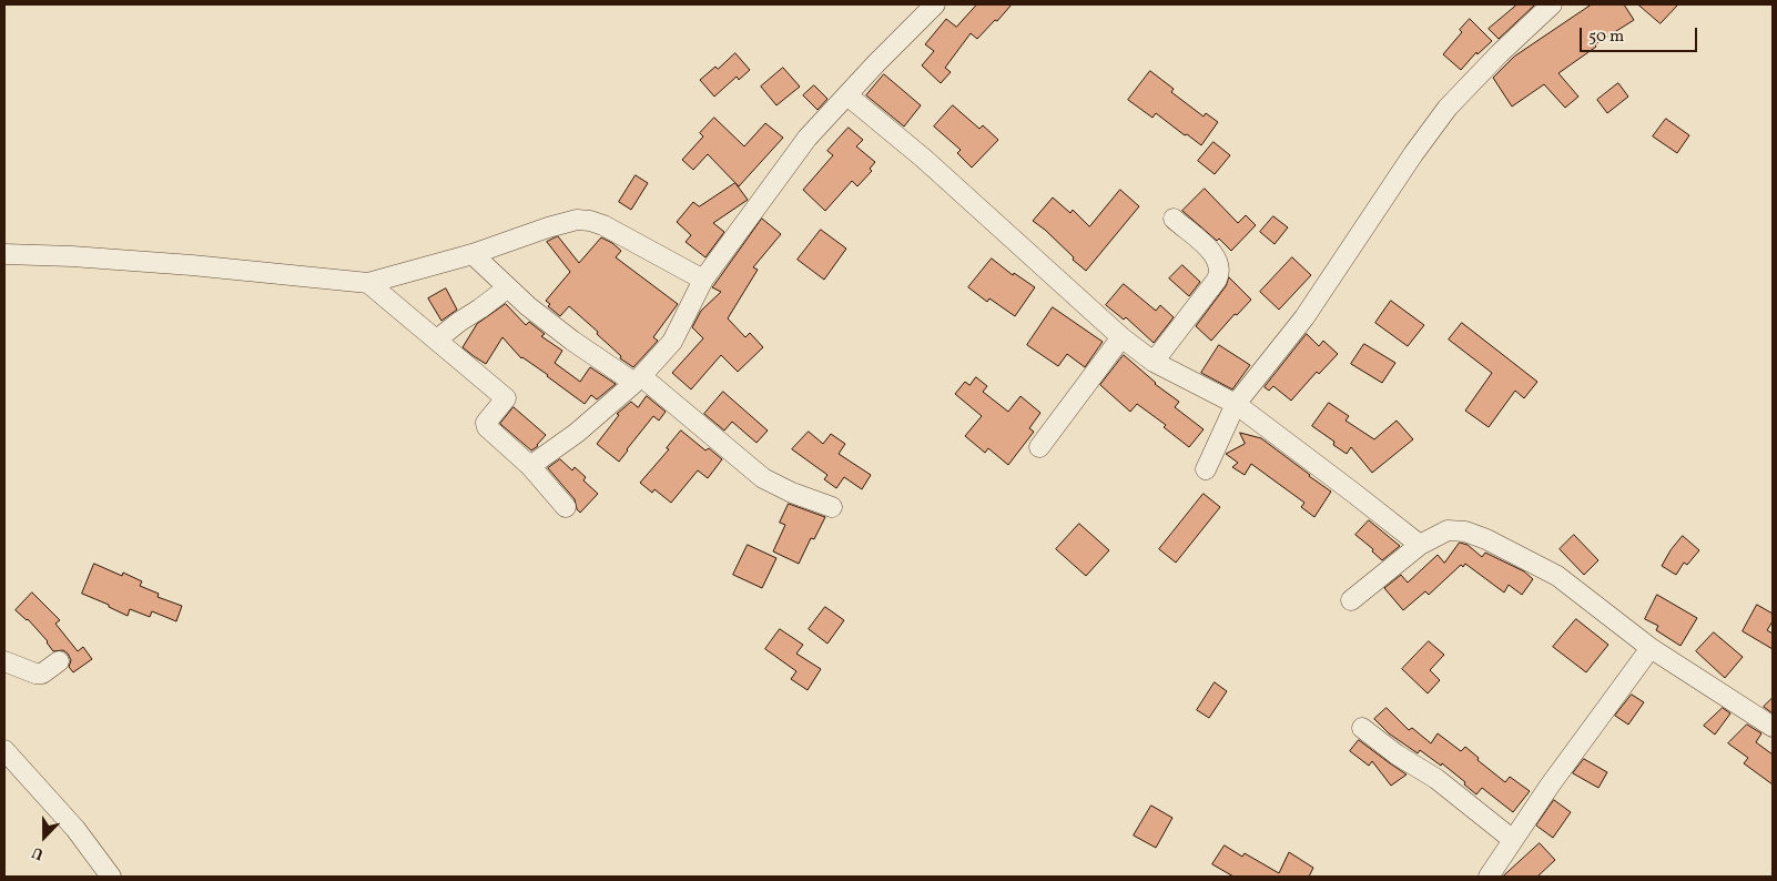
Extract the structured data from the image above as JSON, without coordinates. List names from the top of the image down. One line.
{"scale_bar":"50 m","north":"bottom"}
